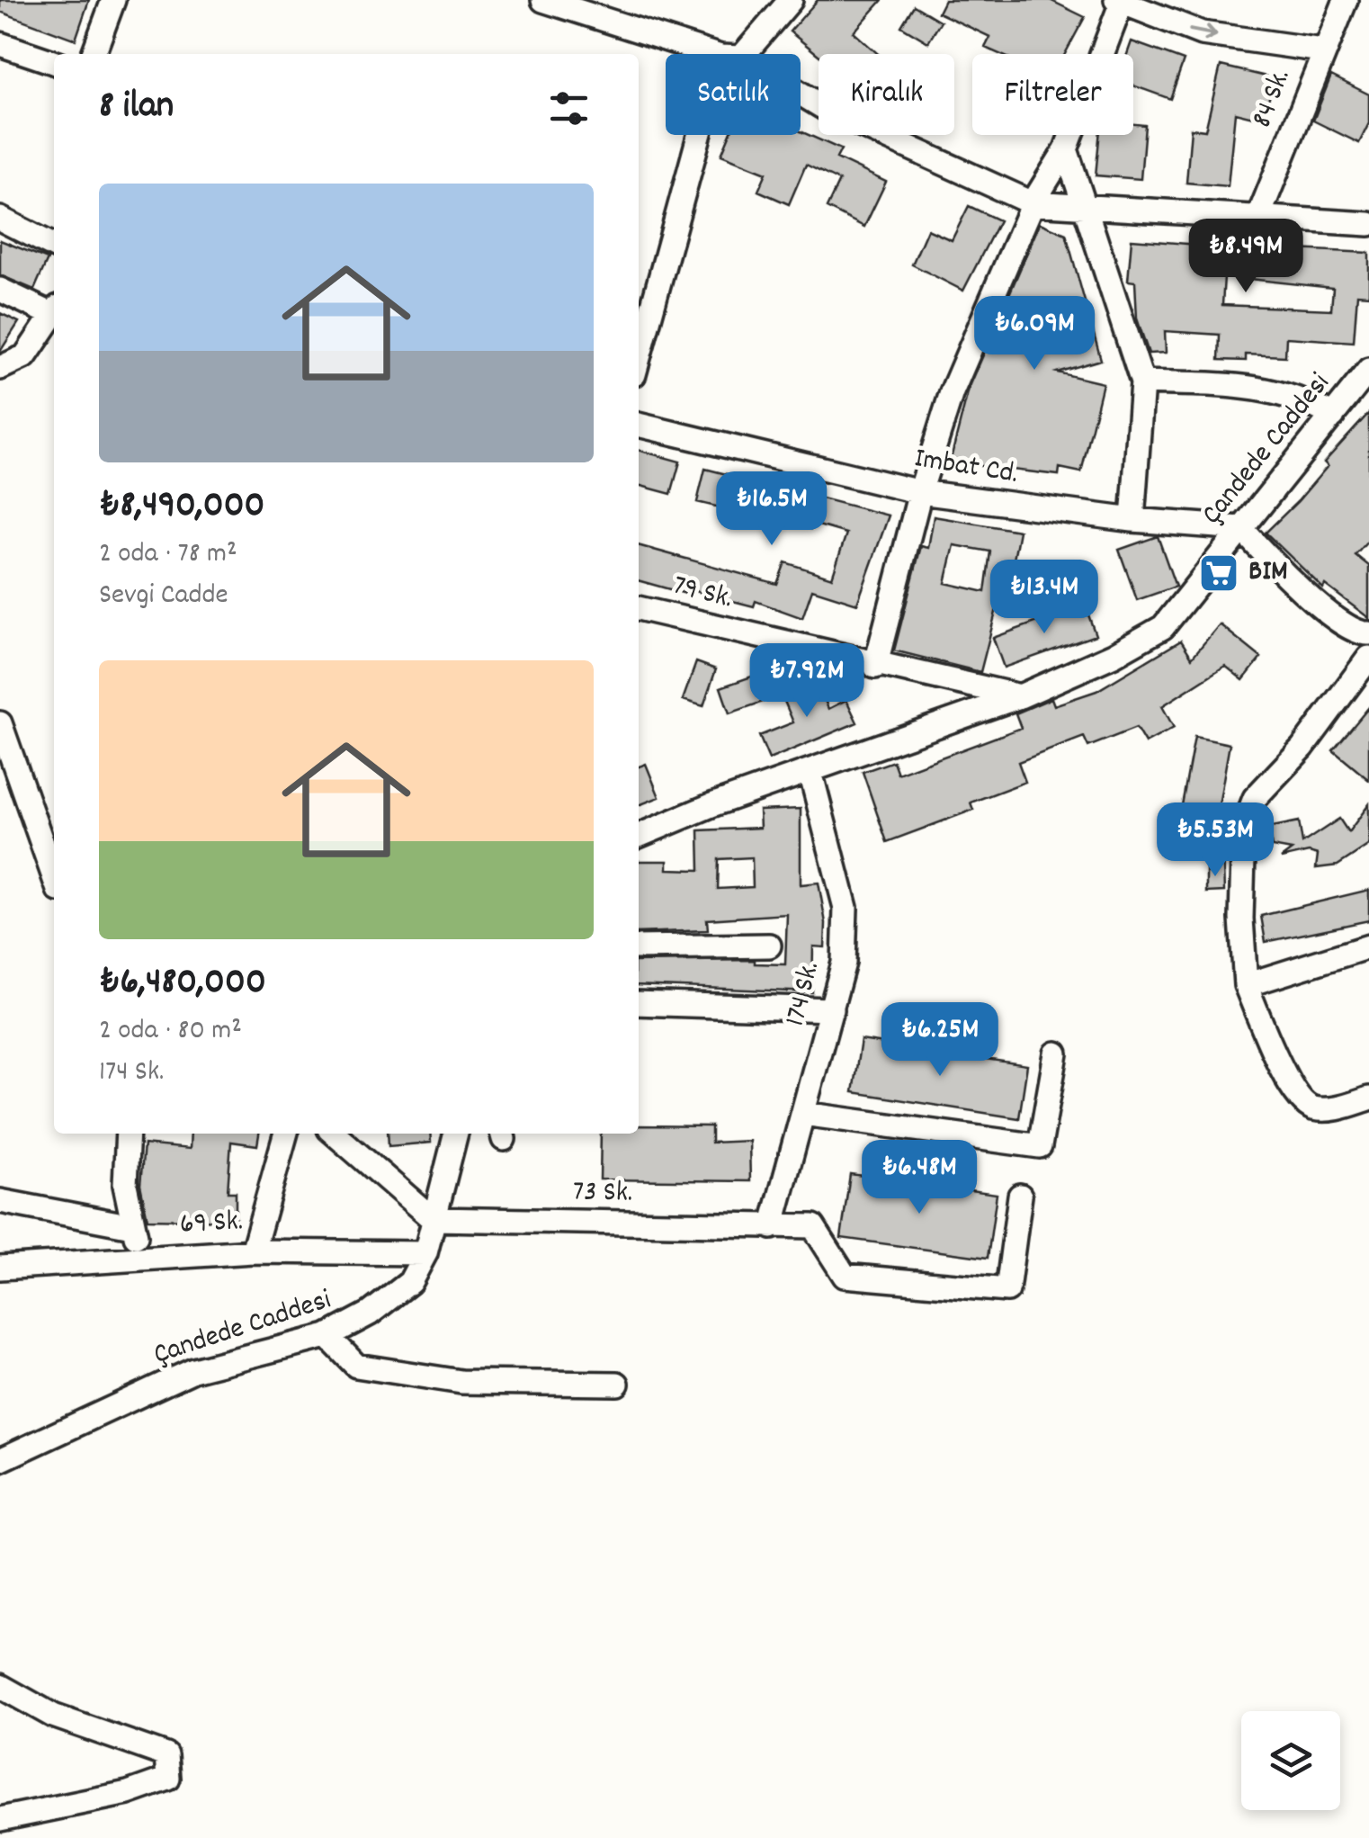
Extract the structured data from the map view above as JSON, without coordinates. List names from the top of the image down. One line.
{"streets":{"street":["84 Sk.","Çandede Caddesi","Imbat Cd.","79 Sk.","174 Sk.","73 Sk.","69 Sk."]},"crossings":[["Çandede Caddesi","Imbat Cd."],["Çandede Caddesi","79 Sk."],["Çandede Caddesi","174 Sk."],["Çandede Caddesi","73 Sk."],["Çandede Caddesi","69 Sk."],["174 Sk.","73 Sk."]],"places":{"supermarket":["BIM"]},"page":{"chip":["Satılık","Kiralık","Filtreler"],"heading":"8 ilan","list":[{"name":"₺8,490,000","note":"2 oda · 78 m² · Sevgi Cadde"},{"name":"₺6,480,000","note":"2 oda · 80 m² · 174 Sk."}],"price":["₺8.49M","₺6.09M","₺16.5M","₺13.4M","₺7.92M","₺5.53M","₺6.25M","₺6.48M"]}}
